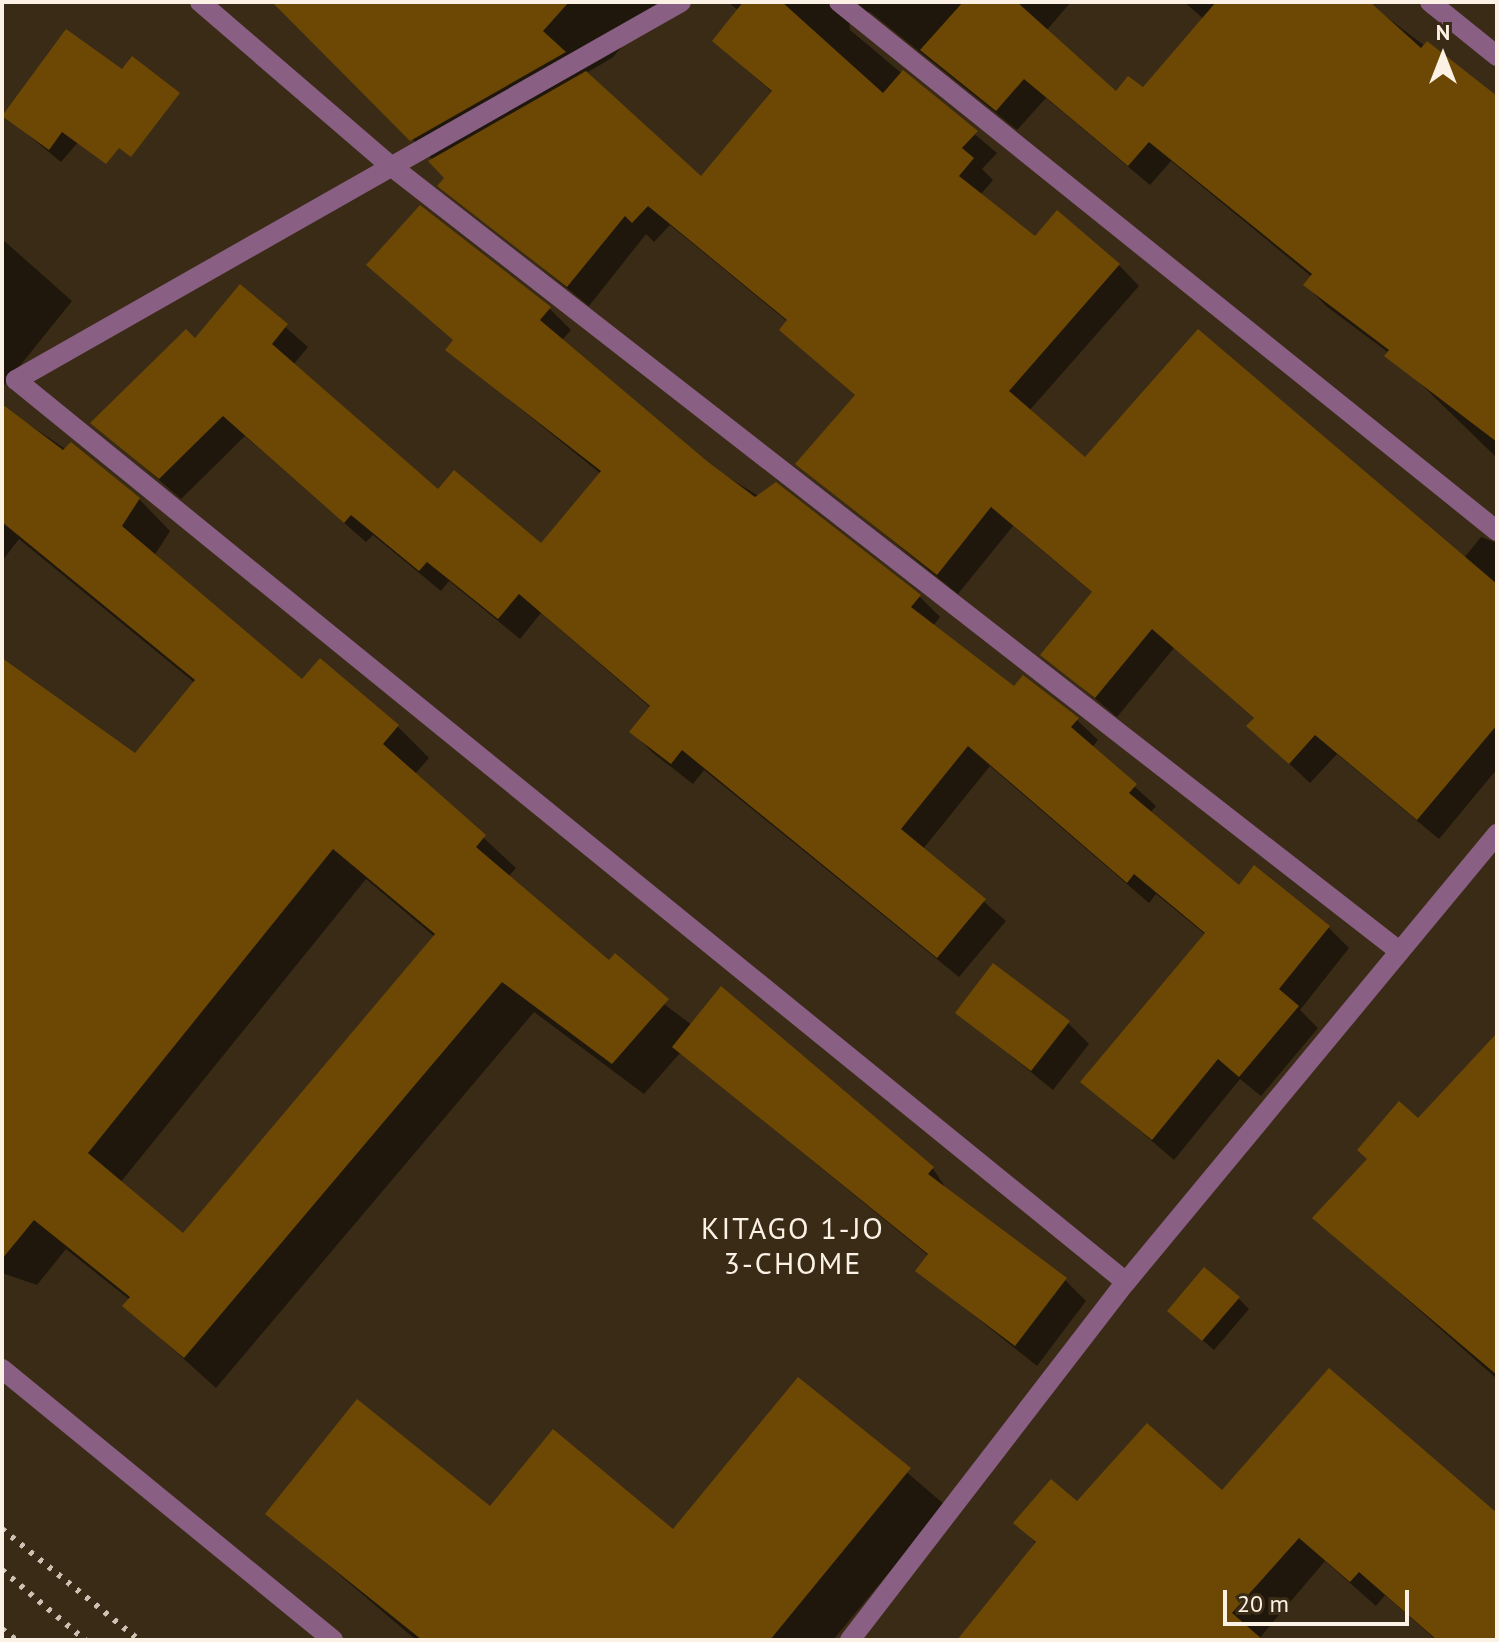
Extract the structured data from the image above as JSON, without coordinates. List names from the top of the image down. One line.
{"districts":["KITAGO 1-JO 3-CHOME"],"scale_bar":"20 m","north":"top"}
